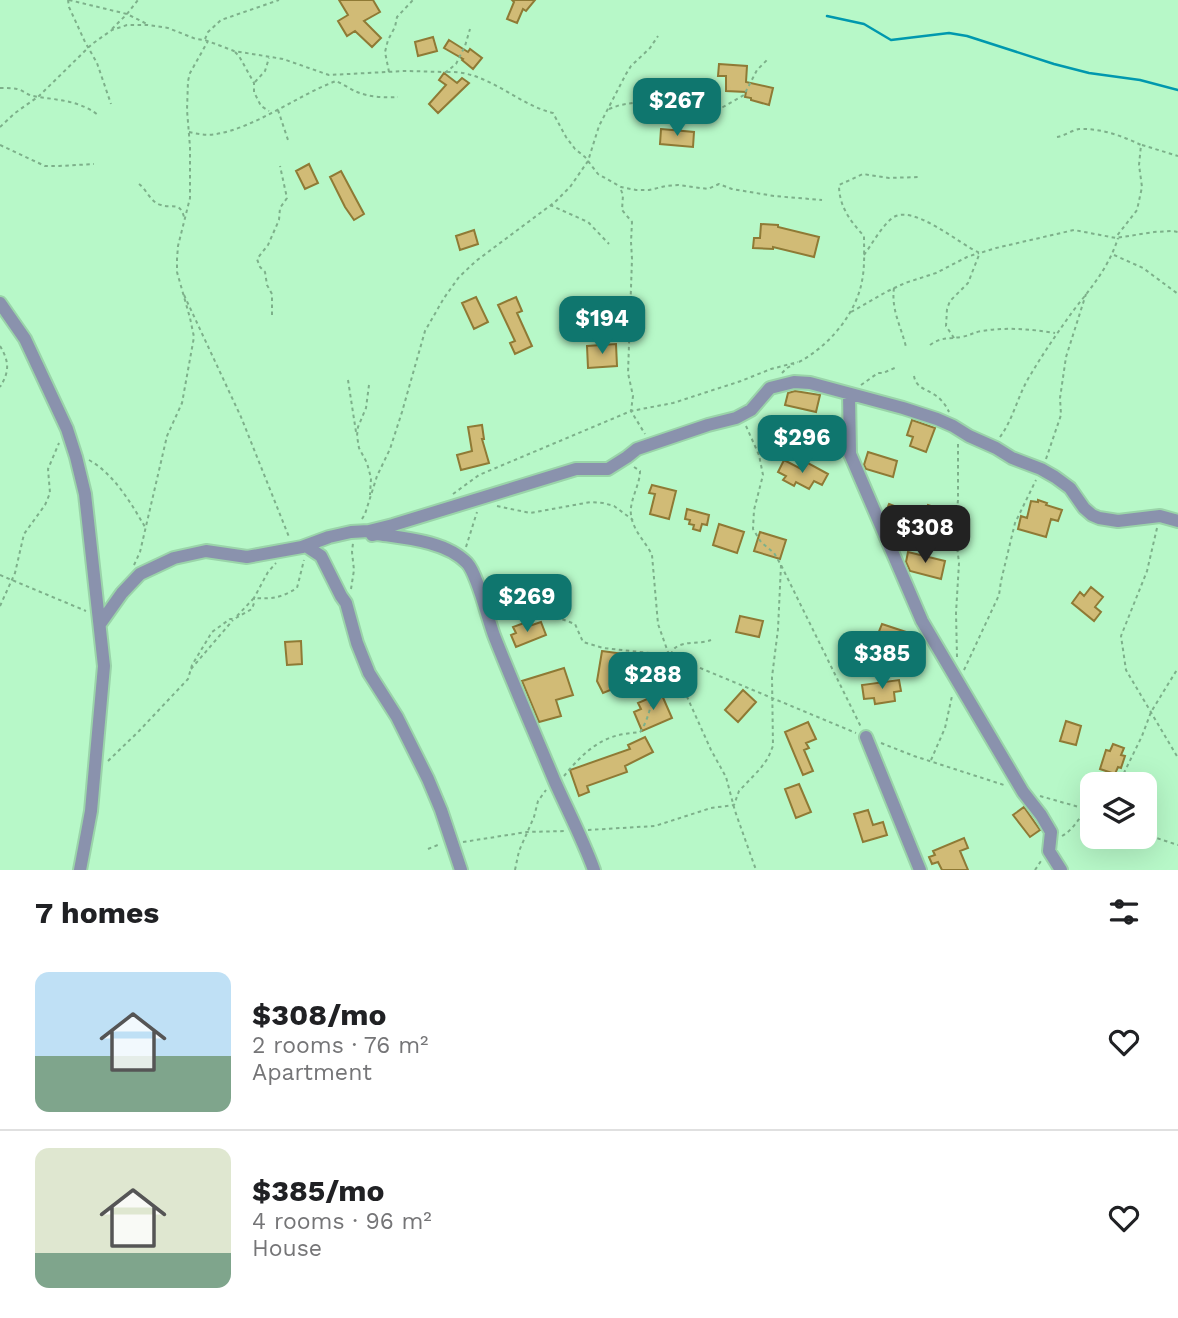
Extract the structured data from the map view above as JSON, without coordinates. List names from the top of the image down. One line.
{"page":{"price":["$267","$194","$296","$308","$269","$385","$288"],"heading":"7 homes","list":[{"name":"$308/mo","note":"2 rooms · 76 m² · Apartment"},{"name":"$385/mo","note":"4 rooms · 96 m² · House"}]}}
